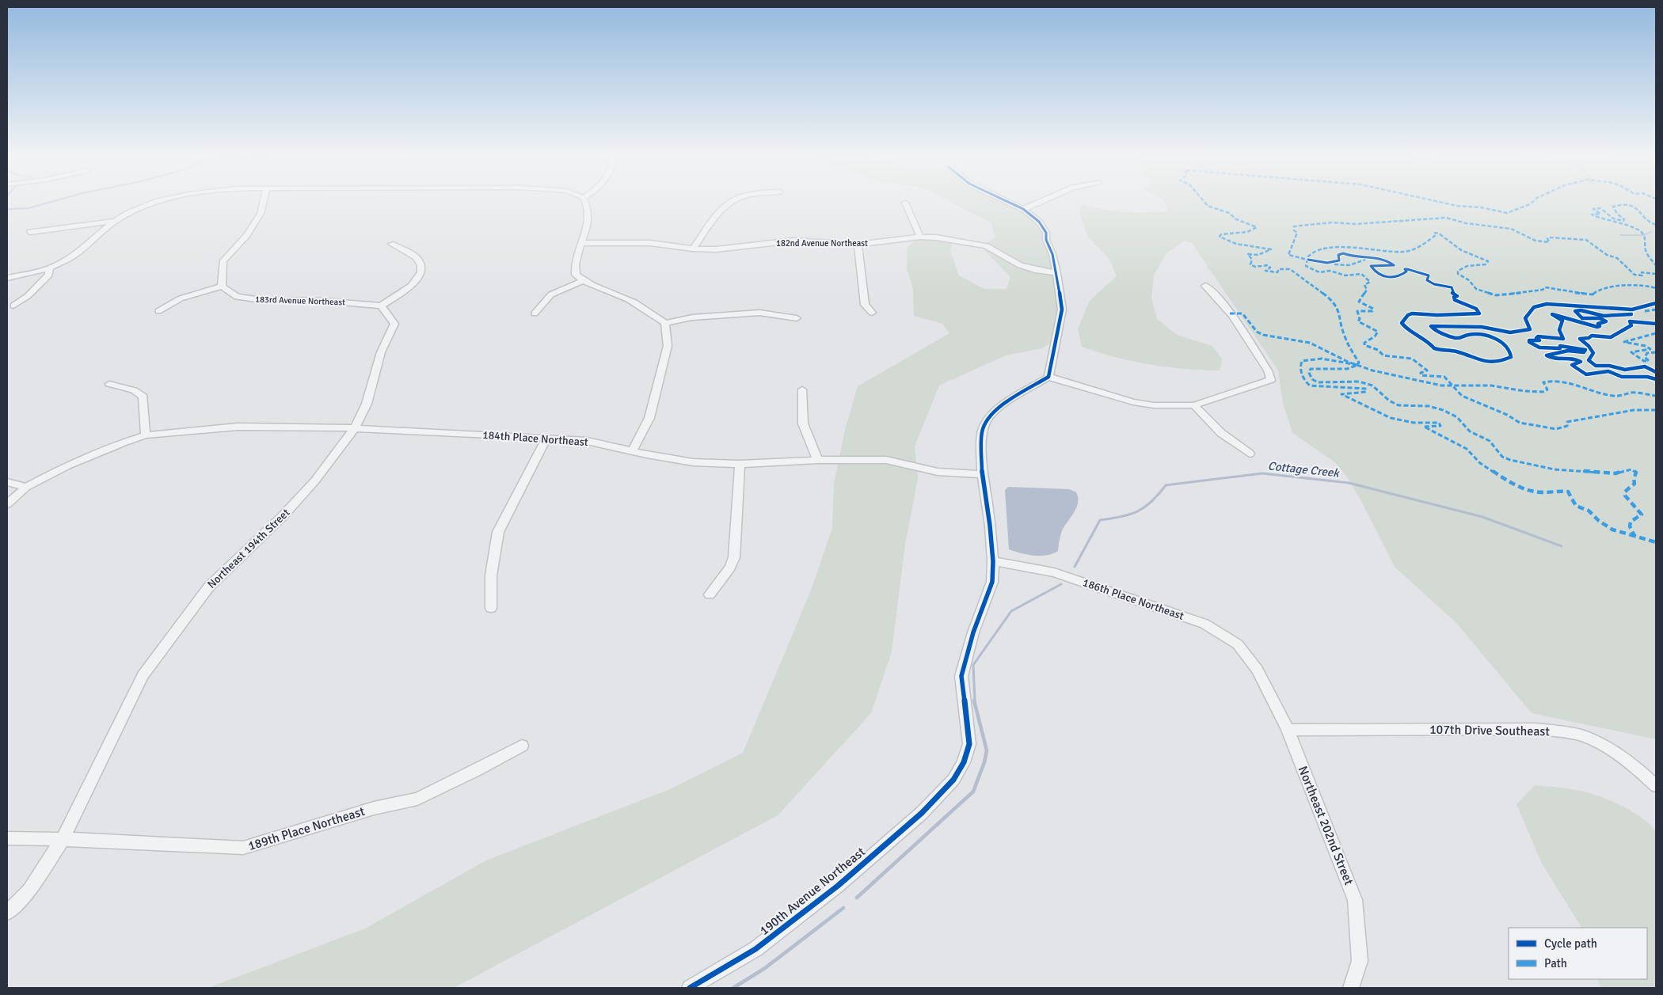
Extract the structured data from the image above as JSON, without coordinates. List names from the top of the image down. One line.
{"streets":{"street":["182nd Avenue Northeast","183rd Avenue Northeast","184th Place Northeast","Northeast 194th Street","186th Place Northeast","107th Drive Southeast","Northeast 202nd Street","189th Place Northeast","190th Avenue Northeast"]},"crossings":[["183rd Avenue Northeast","Northeast 194th Street"],["184th Place Northeast","Northeast 194th Street"],["184th Place Northeast","190th Avenue Northeast"],["Northeast 194th Street","189th Place Northeast"],["186th Place Northeast","Northeast 202nd Street"],["186th Place Northeast","190th Avenue Northeast"],["107th Drive Southeast","Northeast 202nd Street"]],"water":["Cottage Creek"],"legend":["Cycle path","Path"]}
